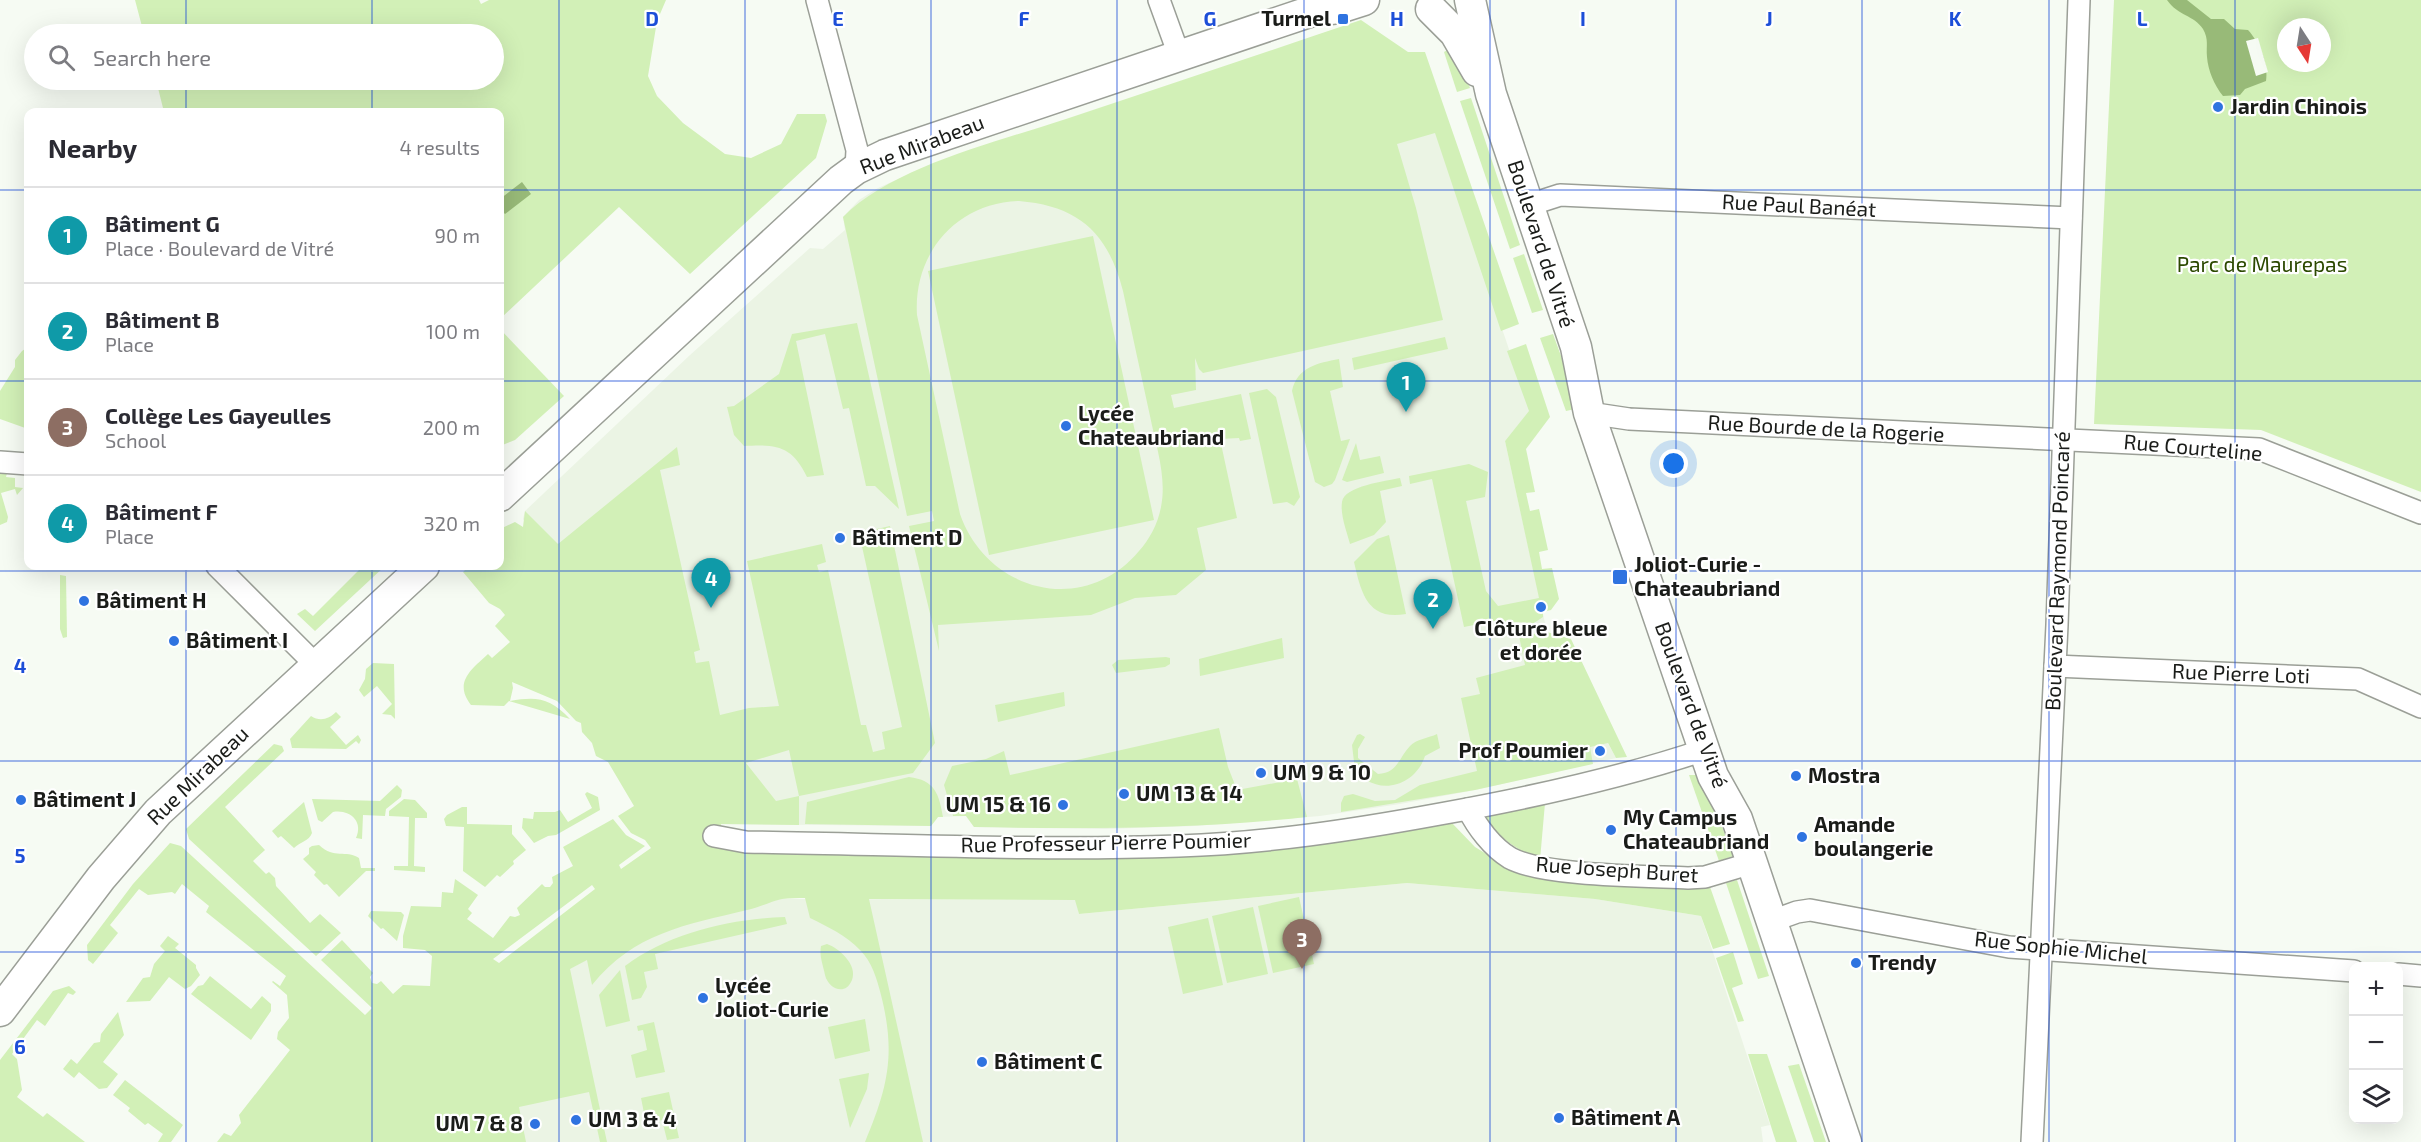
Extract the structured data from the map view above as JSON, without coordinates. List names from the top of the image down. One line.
{"streets":{"street":["Rue Mirabeau","Rue Paul Banéat","Boulevard de Vitré","Rue Bourde de la Rogerie","Rue Courteline","Boulevard Raymond Poincaré","Rue Pierre Loti","Rue Professeur Pierre Poumier","Rue Joseph Buret","Rue Sophie Michel"]},"crossings":[["Rue Paul Banéat","Boulevard de Vitré"],["Rue Paul Banéat","Boulevard Raymond Poincaré"],["Boulevard de Vitré","Rue Bourde de la Rogerie"],["Boulevard de Vitré","Rue Professeur Pierre Poumier"],["Boulevard de Vitré","Rue Joseph Buret"],["Boulevard de Vitré","Rue Sophie Michel"],["Rue Bourde de la Rogerie","Rue Courteline"],["Rue Bourde de la Rogerie","Boulevard Raymond Poincaré"],["Rue Courteline","Boulevard Raymond Poincaré"],["Boulevard Raymond Poincaré","Rue Pierre Loti"],["Boulevard Raymond Poincaré","Rue Sophie Michel"],["Rue Professeur Pierre Poumier","Rue Joseph Buret"]],"parks":["Parc de Maurepas"],"places":{"transit":["Turmel","Joliot-Curie - Chateaubriand"],"other":["Jardin Chinois","Lycée Chateaubriand","Bâtiment D","Bâtiment H","Clôture bleue et dorée","Bâtiment I","Prof Poumier","UM 9 & 10","Mostra","UM 13 & 14","Bâtiment J","UM 15 & 16","My Campus Chateaubriand","Amande boulangerie","Trendy","Lycée Joliot-Curie","Bâtiment C","Bâtiment A","UM 3 & 4","UM 7 & 8"]},"north":"bottom","page":{"search":"Search here","heading":["Nearby","4 results"],"list":[{"mark":"1","name":"Bâtiment G","note":"Place · Boulevard de Vitré","value":"90 m"},{"mark":"2","name":"Bâtiment B","note":"Place","value":"100 m"},{"mark":"3","name":"Collège Les Gayeulles","note":"School","value":"200 m"},{"mark":"4","name":"Bâtiment F","note":"Place","value":"320 m"}],"pins":["1","4","2","3"],"map_buttons":["+","−"]},"grid":{"columns":["D","E","F","G","H","I","J","K","L"],"rows":["4","5","6"]}}
